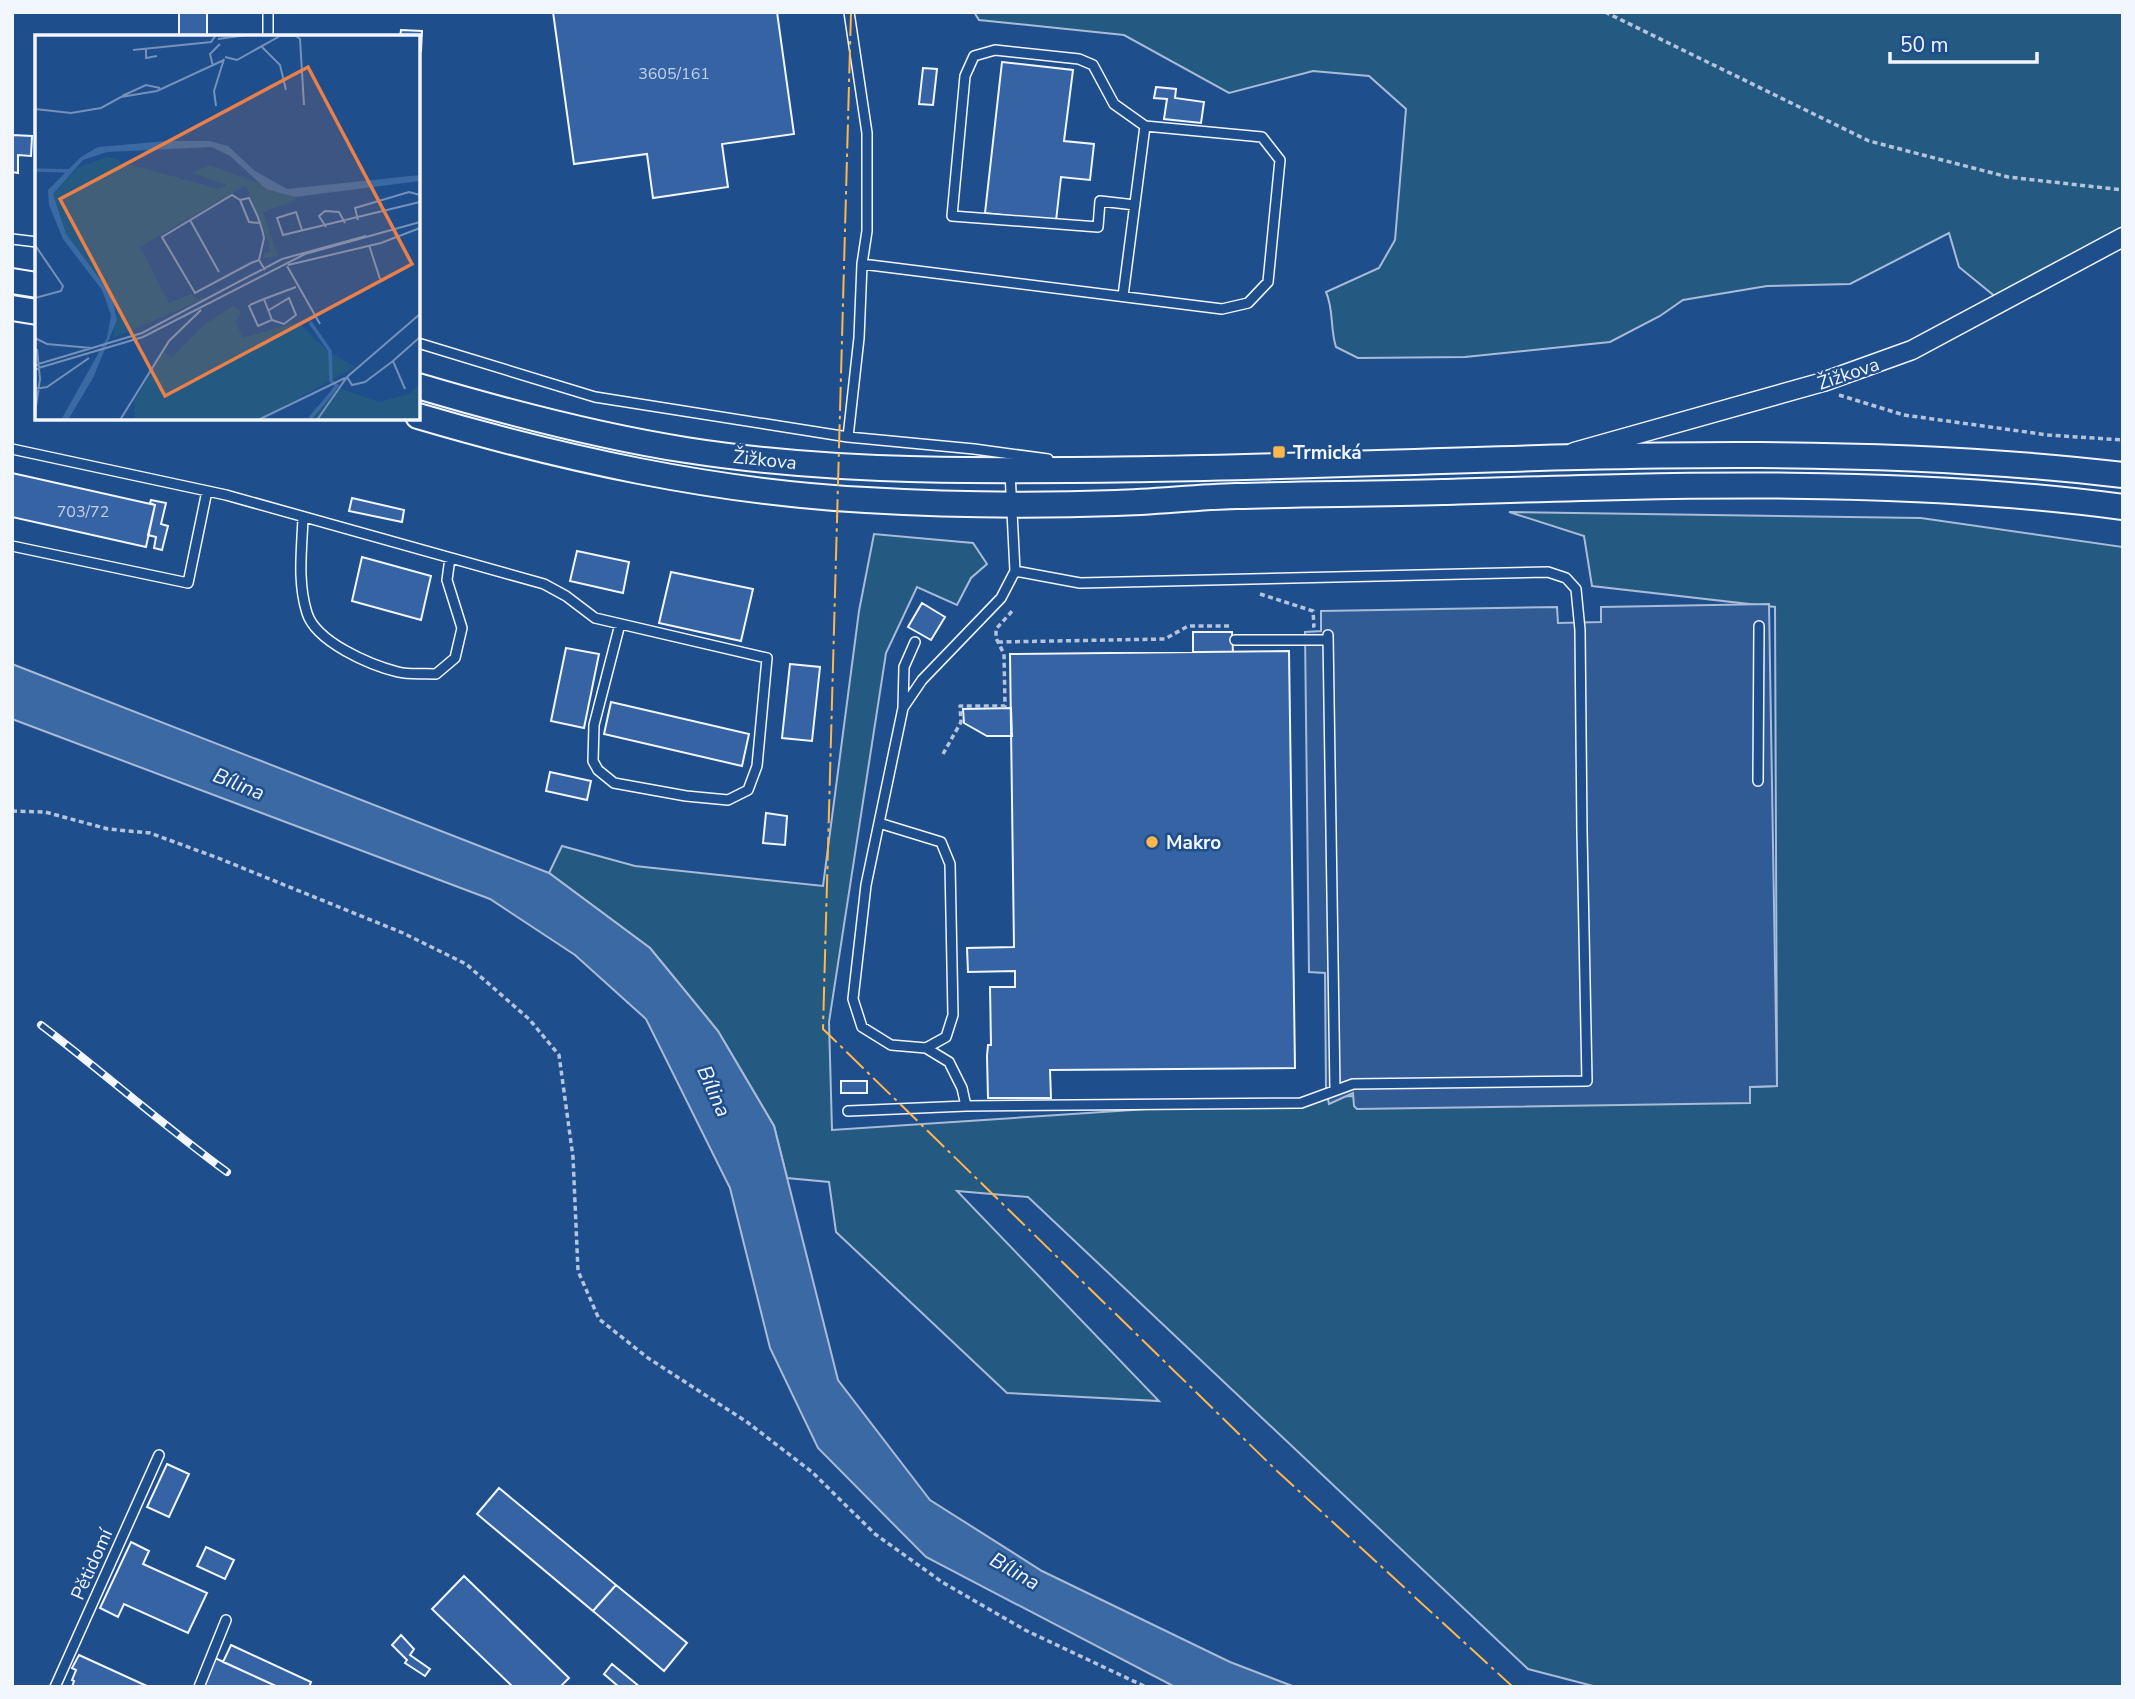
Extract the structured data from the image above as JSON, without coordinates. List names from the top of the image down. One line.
{"streets":{"main road":["Žižkova"],"lane":["Pětidomí"]},"water":["Bílina"],"places":{"transit":["Trmická"],"other":["Makro"]},"house_numbers":["3605/161","703/72"],"scale_bar":"50 m"}
